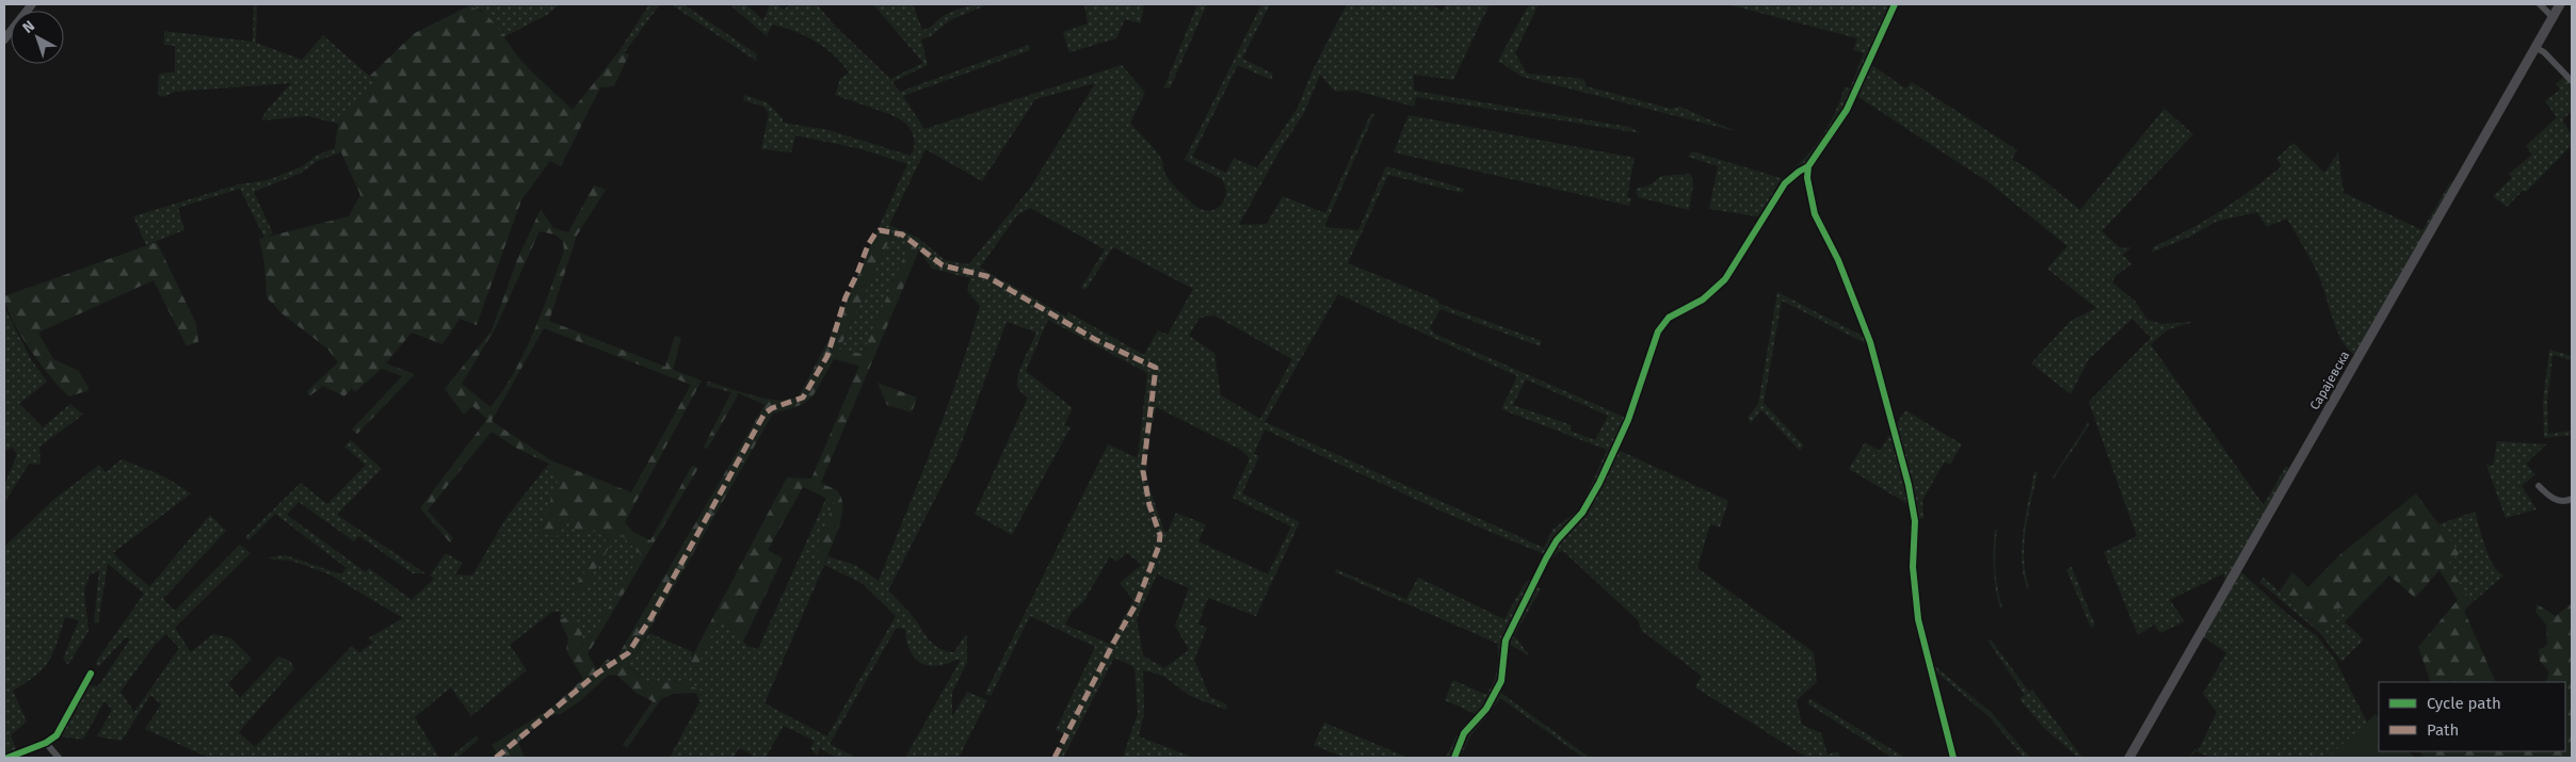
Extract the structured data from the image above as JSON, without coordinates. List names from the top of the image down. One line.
{"streets":{"main road":["Сарајевска"]},"legend":["Cycle path","Path"],"north":"top left"}
